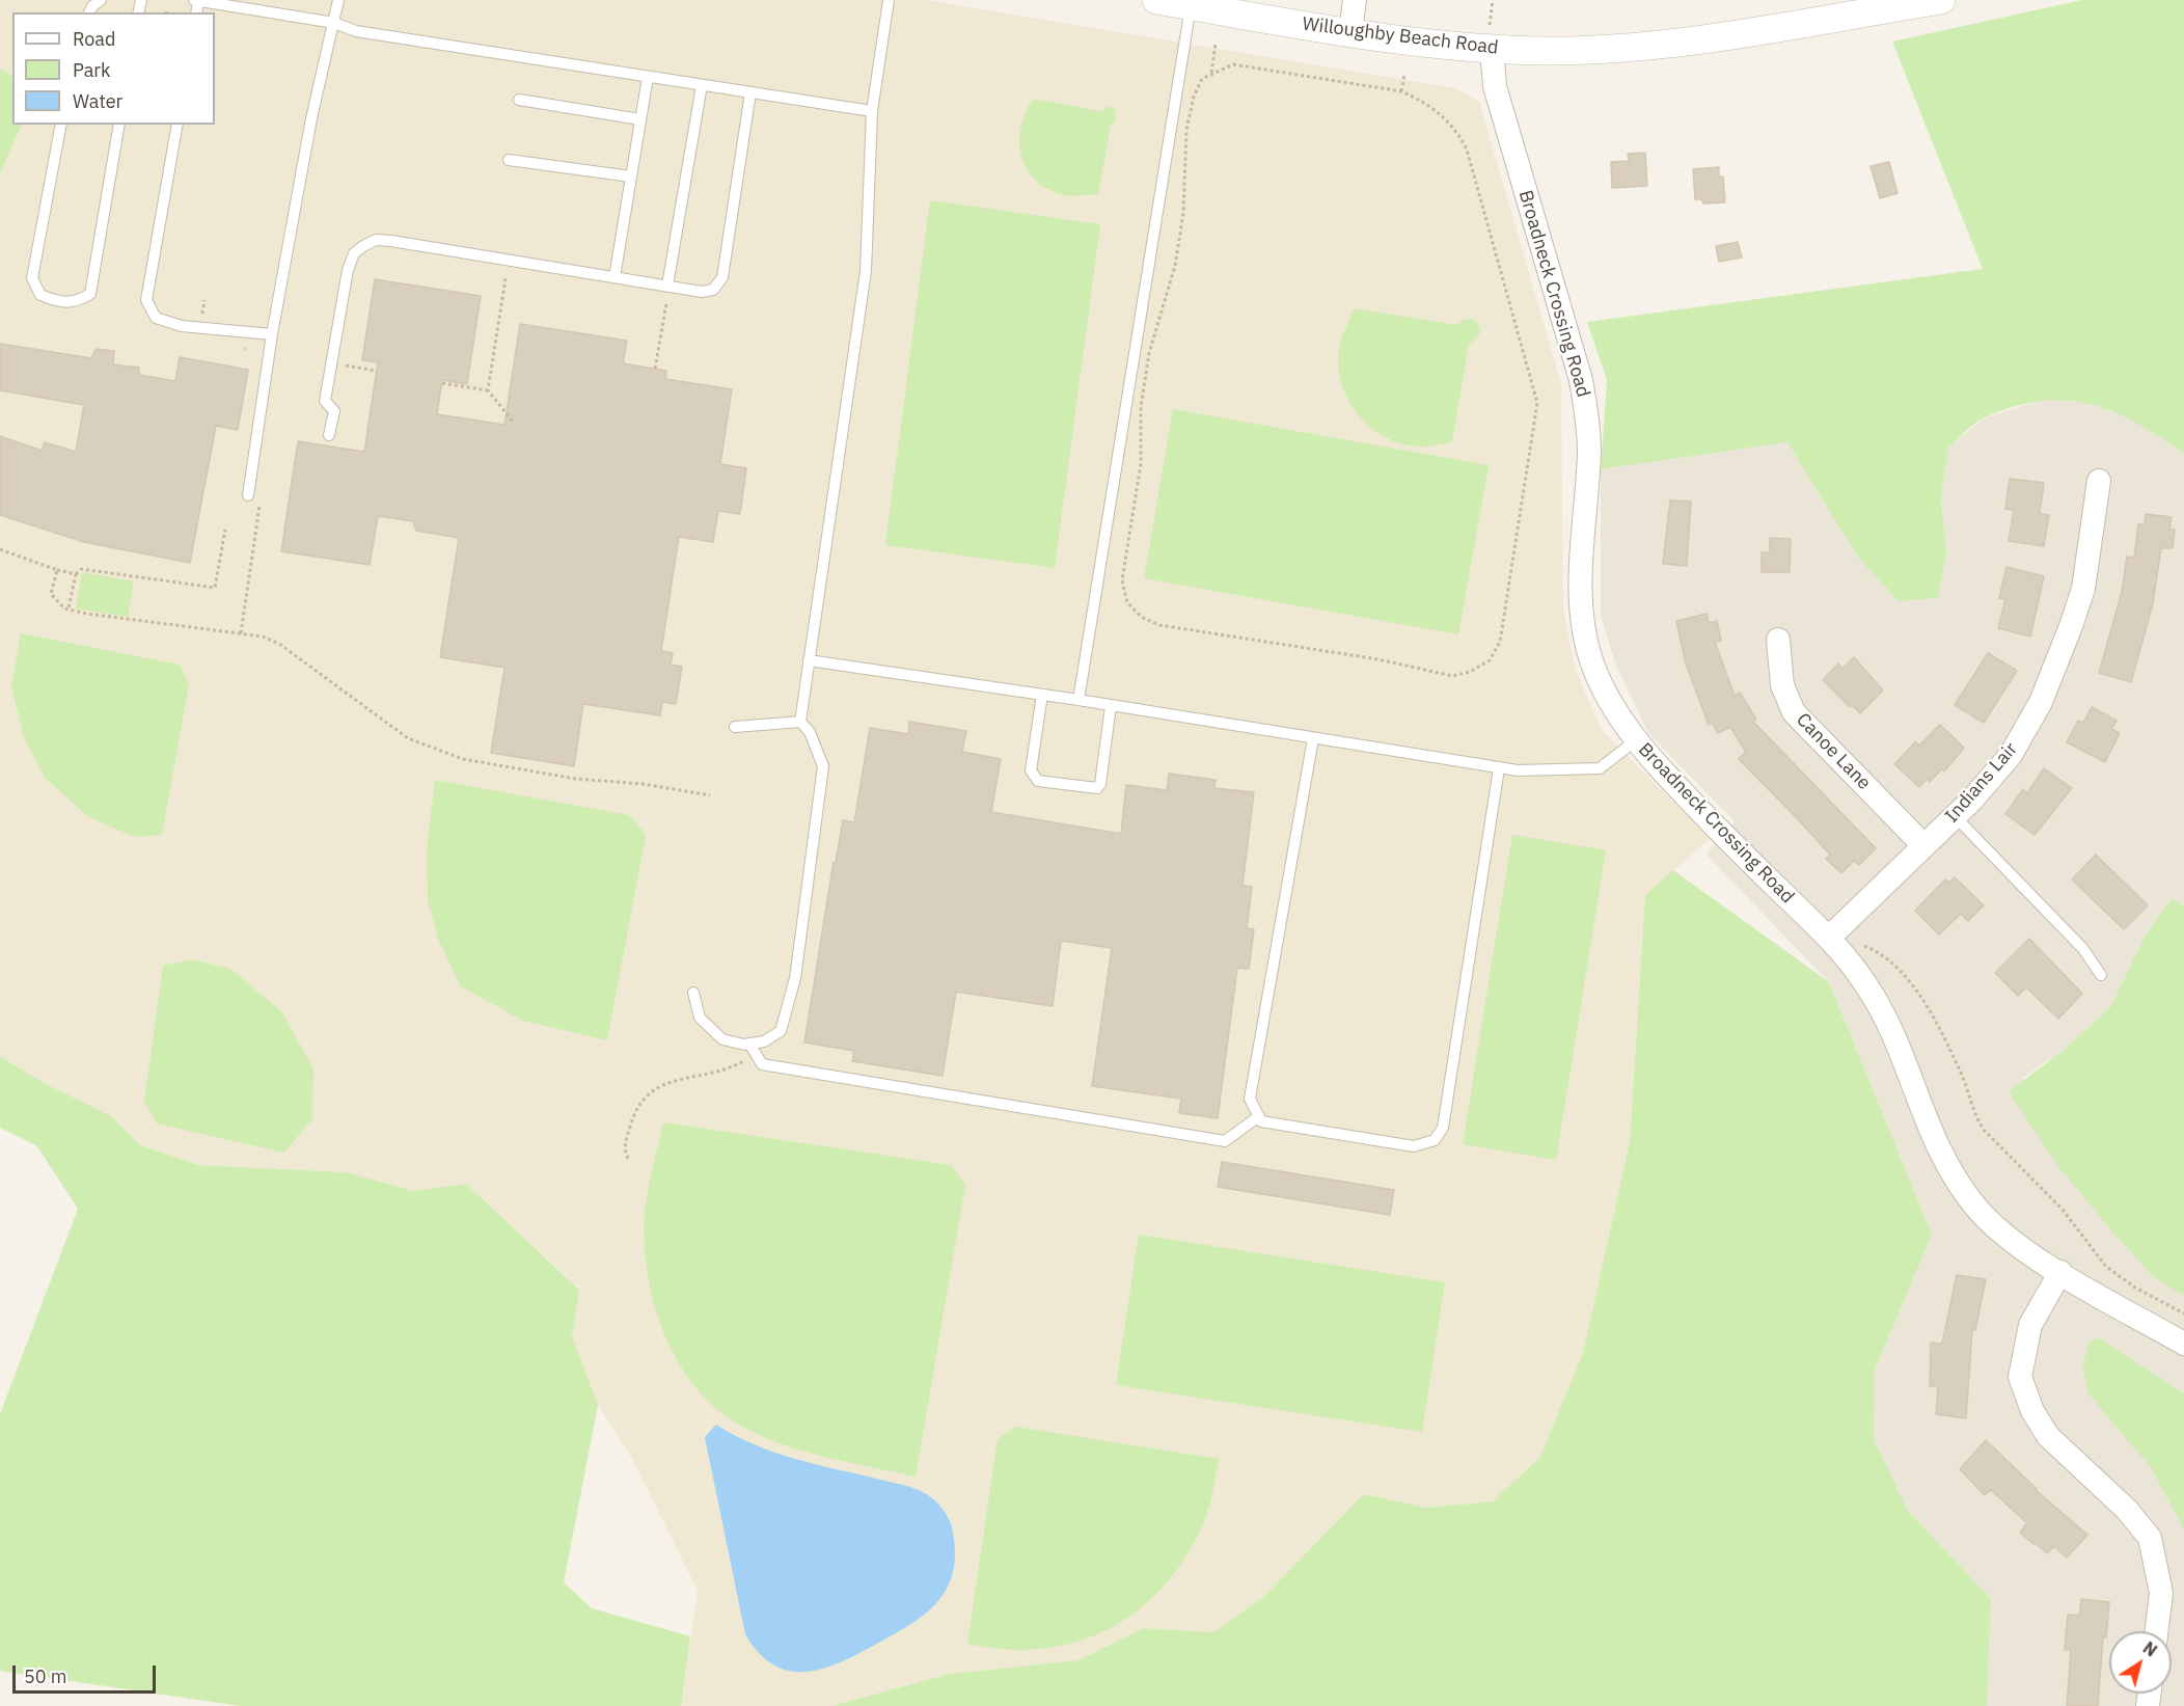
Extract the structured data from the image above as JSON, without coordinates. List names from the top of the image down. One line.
{"streets":{"street":["Willoughby Beach Road","Broadneck Crossing Road","Canoe Lane","Indians Lair"]},"crossings":[["Willoughby Beach Road","Broadneck Crossing Road"],["Broadneck Crossing Road","Indians Lair"],["Canoe Lane","Indians Lair"]],"legend":["Road","Park","Water"],"scale_bar":"50 m","north":"top right"}
